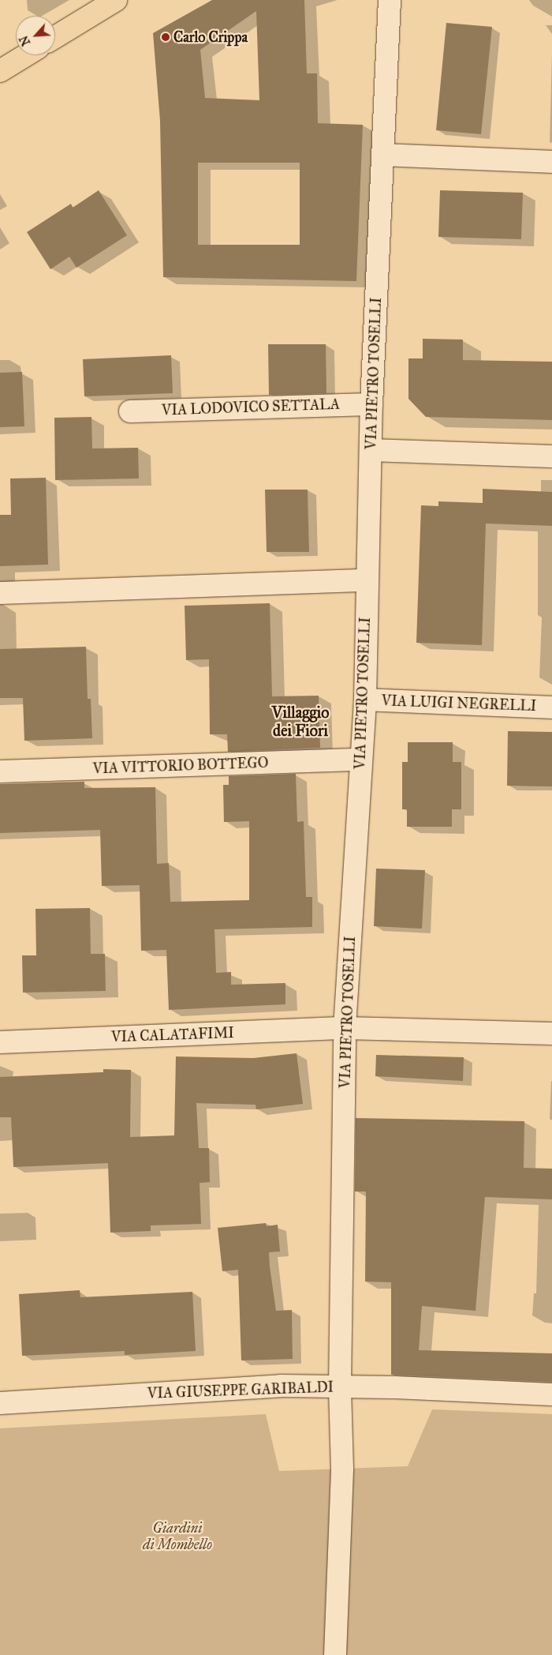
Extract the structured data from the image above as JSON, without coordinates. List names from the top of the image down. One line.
{"streets":{"street":["VIA PIETRO TOSELLI","VIA LODOVICO SETTALA","VIA LUIGI NEGRELLI","VIA VITTORIO BOTTEGO","VIA CALATAFIMI","VIA GIUSEPPE GARIBALDI"]},"crossings":[["VIA PIETRO TOSELLI","VIA LODOVICO SETTALA"],["VIA PIETRO TOSELLI","VIA LUIGI NEGRELLI"],["VIA PIETRO TOSELLI","VIA VITTORIO BOTTEGO"],["VIA PIETRO TOSELLI","VIA CALATAFIMI"],["VIA PIETRO TOSELLI","VIA GIUSEPPE GARIBALDI"]],"districts":["Villaggio dei Fiori"],"parks":["Giardini di Mombello"],"places":["Carlo Crippa"],"north":"bottom left"}
